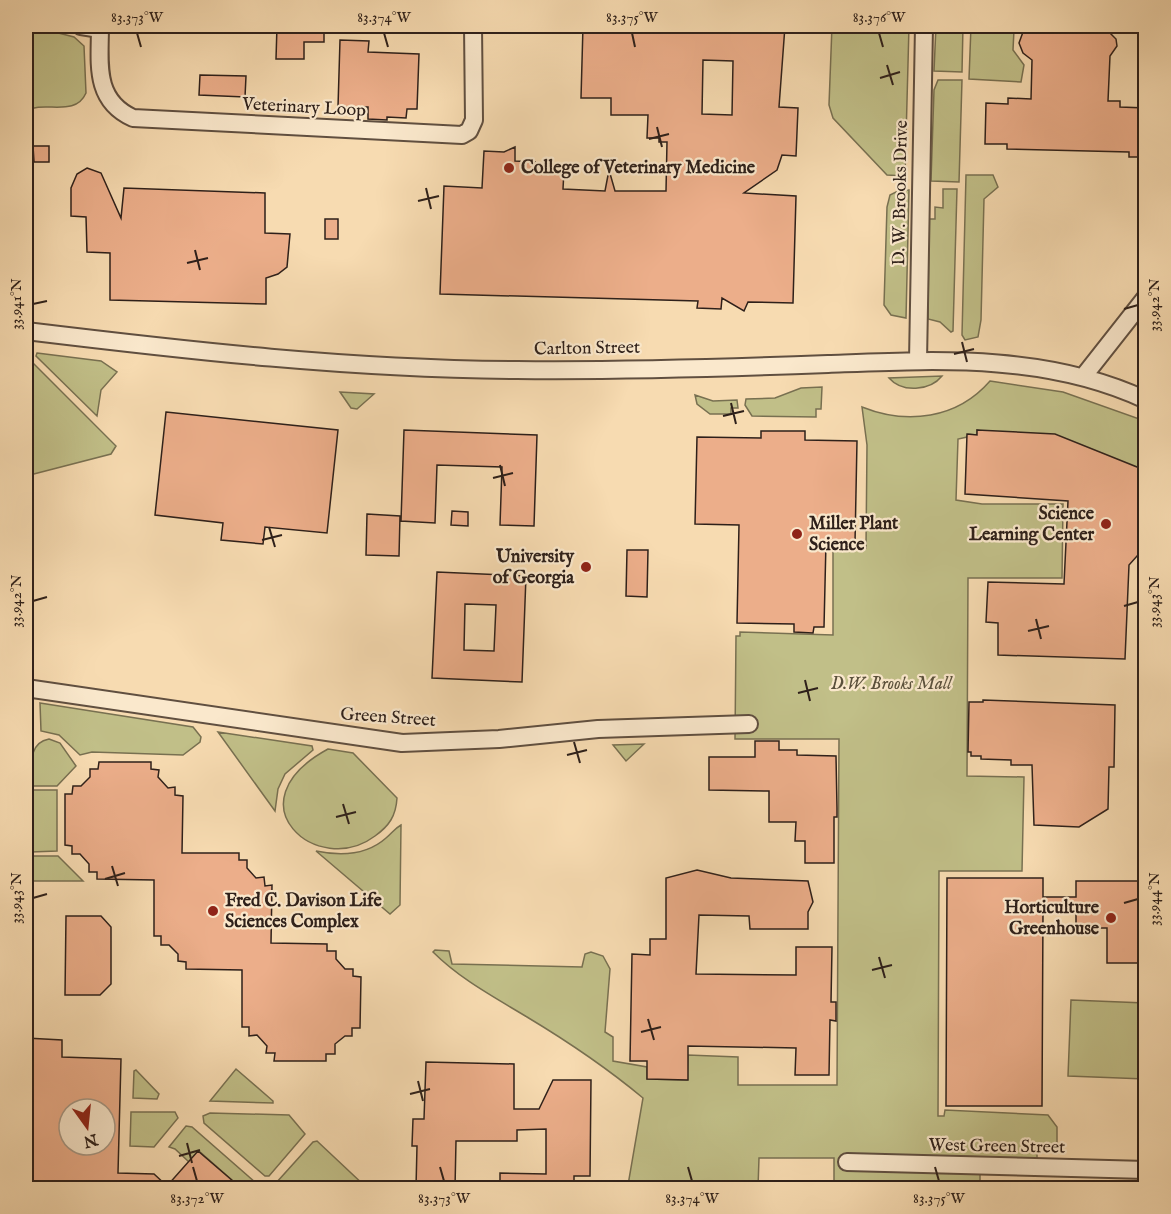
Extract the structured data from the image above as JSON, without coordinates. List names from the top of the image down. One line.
{"streets":{"street":["Veterinary Loop","D. W. Brooks Drive","Carlton Street","Green Street","West Green Street"]},"crossings":[["D. W. Brooks Drive","Carlton Street"]],"parks":["D.W. Brooks Mall"],"places":["College of Veterinary Medicine","Science Learning Center","Miller Plant Science","University of Georgia","Fred C. Davison Life Sciences Complex","Horticulture Greenhouse"],"north":"bottom","coordinates":["83.373°W","83.374°W","83.375°W","83.376°W","33.941°N","33.942°N","33.943°N","33.944°N","83.372°W"]}
